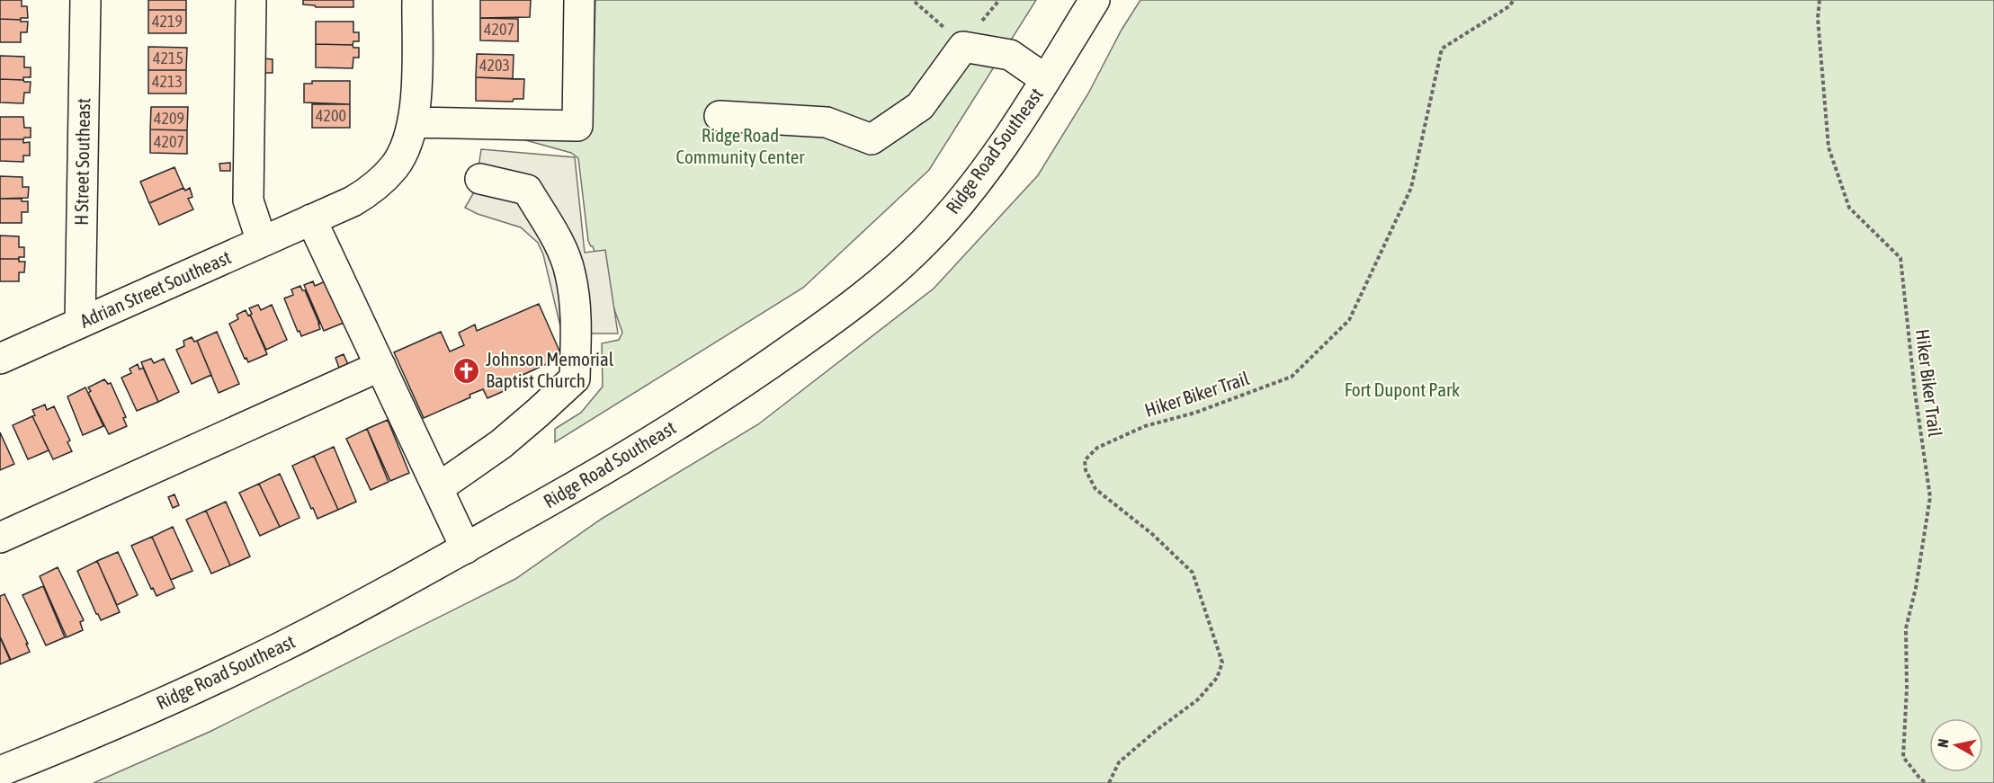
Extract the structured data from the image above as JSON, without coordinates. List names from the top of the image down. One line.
{"streets":{"main road":["Ridge Road Southeast","H Street Southeast","Adrian Street Southeast"],"path":["Hiker Biker Trail"]},"crossings":[["H Street Southeast","Adrian Street Southeast"]],"parks":["Ridge Road Community Center","Fort Dupont Park"],"places":{"church":["Johnson Memorial Baptist Church"]},"house_numbers":["4219","4207","4215","4203","4213","4200","4209","4207"],"north":"left"}
